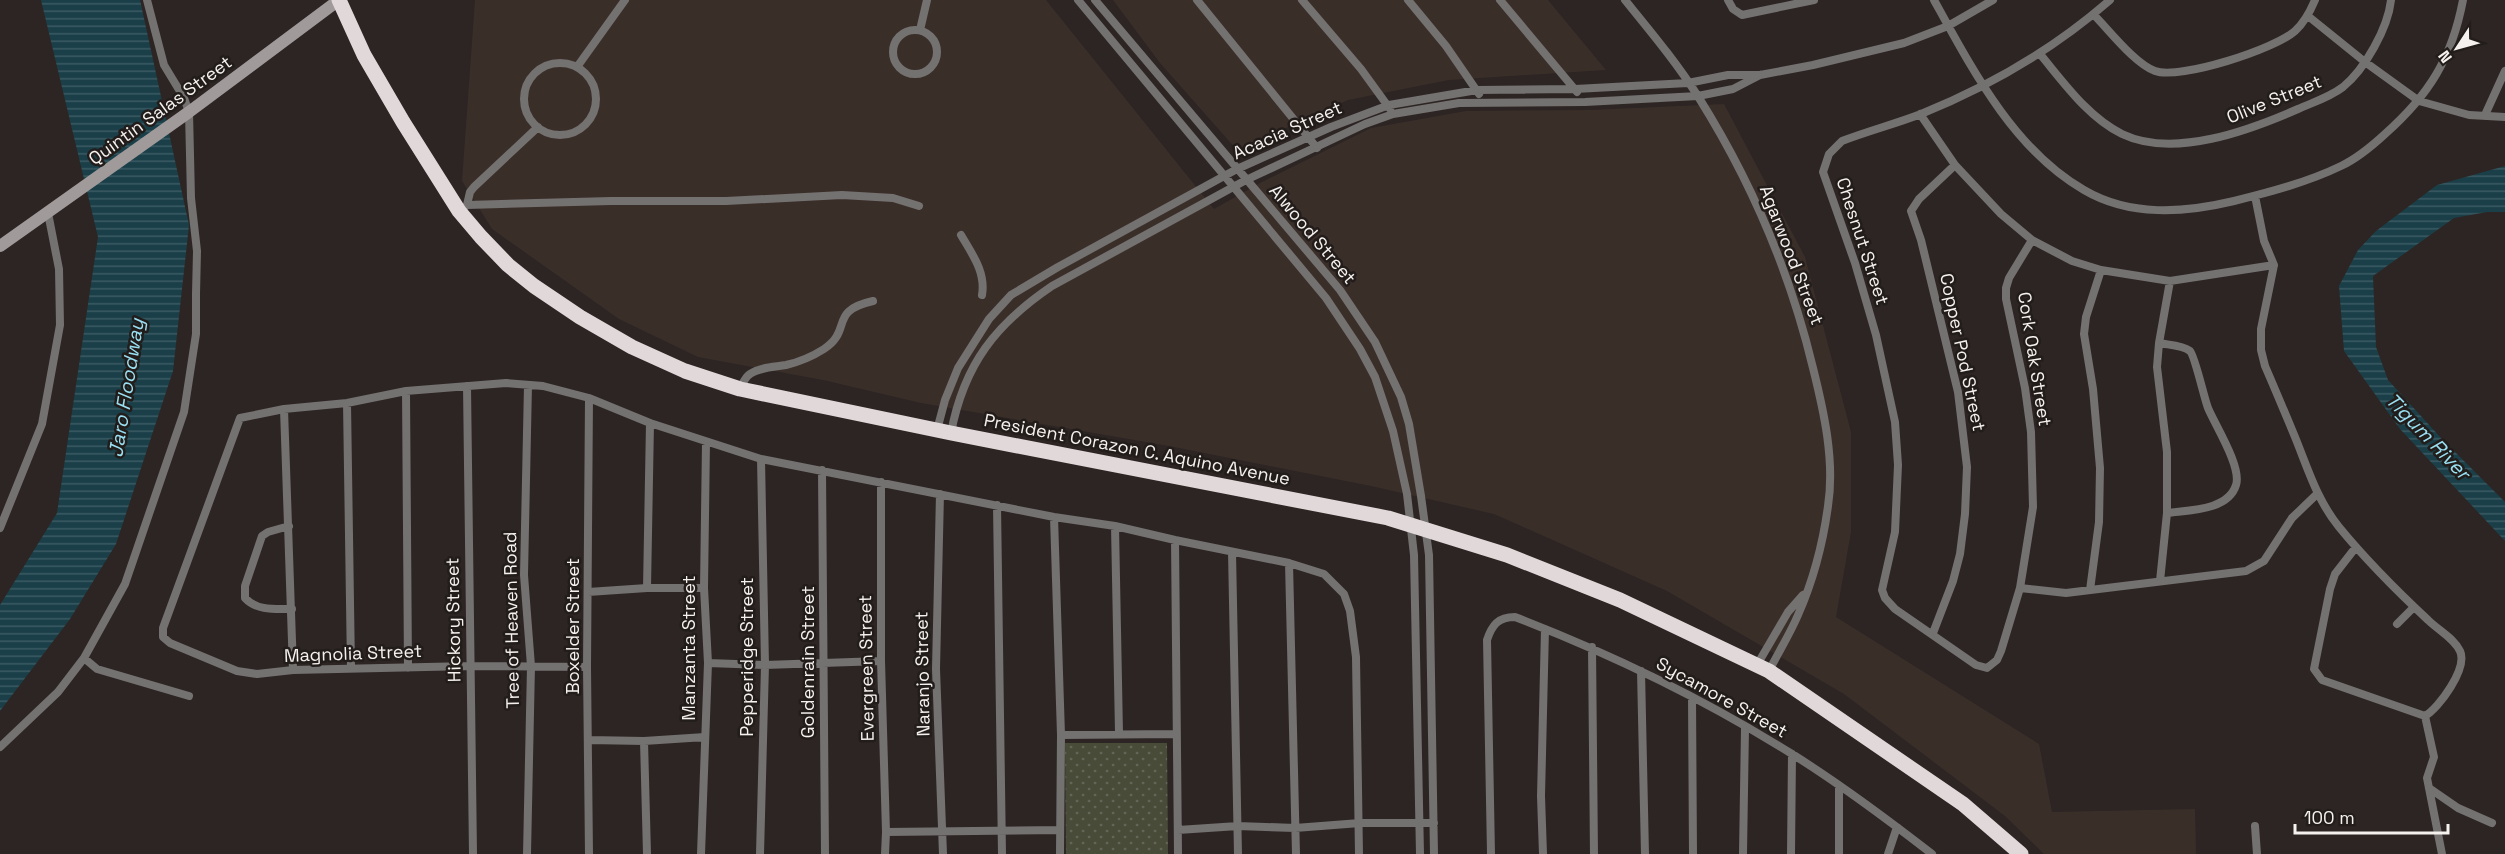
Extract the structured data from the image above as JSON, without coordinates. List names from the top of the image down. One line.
{"streets":{"highway":["President Corazon C. Aquino Avenue"],"main road":["Quintin Salas Street"],"street":["Olive Street","Acacia Street","Alwood Street","Chesnut Street","Agarwood Street","Copper Pod Street","Cork Oak Street","Hickory Street","Tree of Heaven Road","Boxelder Street","Manzanta Street","Magnolia Street","Pepperidge Street","Goldenrain Street","Evergreen Street","Naranjo Street","Sycamore Street"]},"crossings":[["Olive Street","Chesnut Street"],["Quintin Salas Street","President Corazon C. Aquino Avenue"],["Acacia Street","Alwood Street"],["Acacia Street","Agarwood Street"],["Acacia Street","President Corazon C. Aquino Avenue"],["Alwood Street","President Corazon C. Aquino Avenue"],["Chesnut Street","Copper Pod Street"],["Chesnut Street","Cork Oak Street"],["Agarwood Street","President Corazon C. Aquino Avenue"],["Copper Pod Street","Cork Oak Street"],["Hickory Street","Magnolia Street"],["Tree of Heaven Road","Magnolia Street"],["Boxelder Street","Magnolia Street"]],"water":["Jaro Floodway","Tigum River"],"scale_bar":"100 m","north":"bottom left"}
